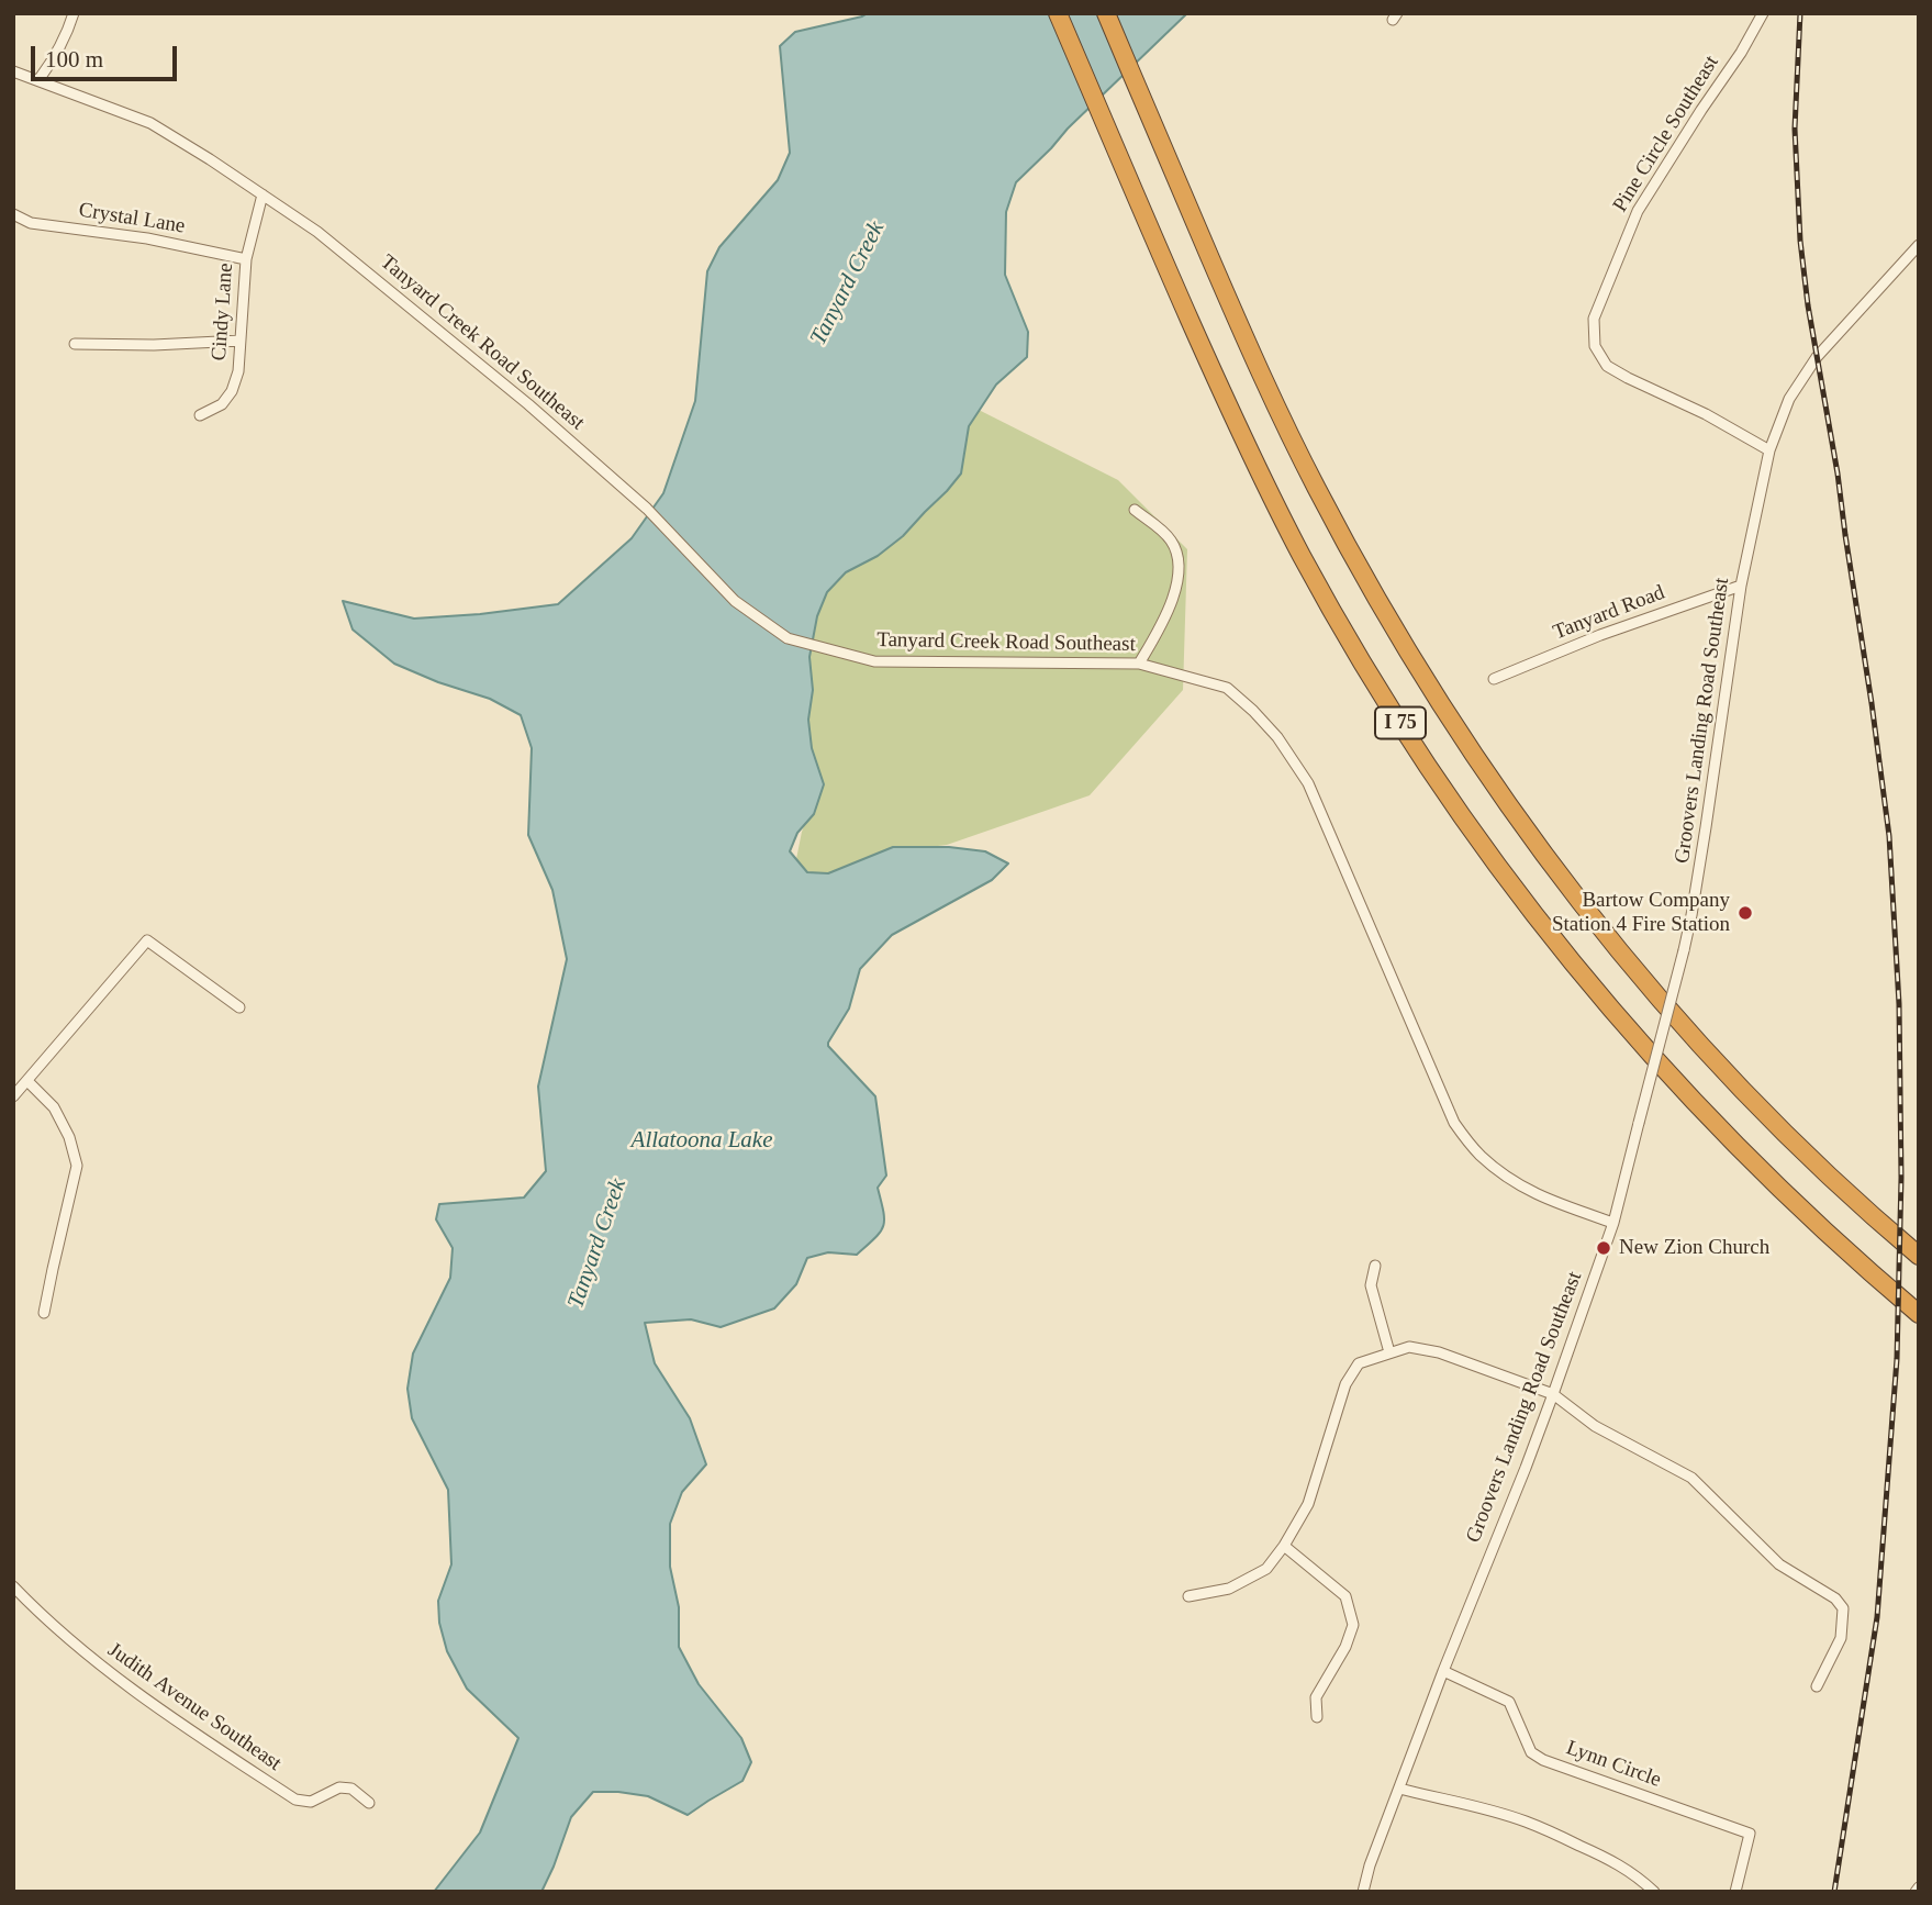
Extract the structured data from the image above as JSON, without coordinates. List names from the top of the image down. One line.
{"streets":{"highway":["I 75"],"street":["Pine Circle Southeast","Crystal Lane","Cindy Lane","Tanyard Creek Road Southeast","Tanyard Road","Groovers Landing Road Southeast","Judith Avenue Southeast","Lynn Circle"]},"crossings":[["Pine Circle Southeast","Groovers Landing Road Southeast"],["Crystal Lane","Cindy Lane"],["Cindy Lane","Tanyard Creek Road Southeast"],["Tanyard Creek Road Southeast","Groovers Landing Road Southeast"],["Tanyard Road","Groovers Landing Road Southeast"],["Groovers Landing Road Southeast","Lynn Circle"]],"water":["Tanyard Creek","Allatoona Lake"],"places":["Bartow Company Station 4 Fire Station","New Zion Church"],"scale_bar":"100 m"}
